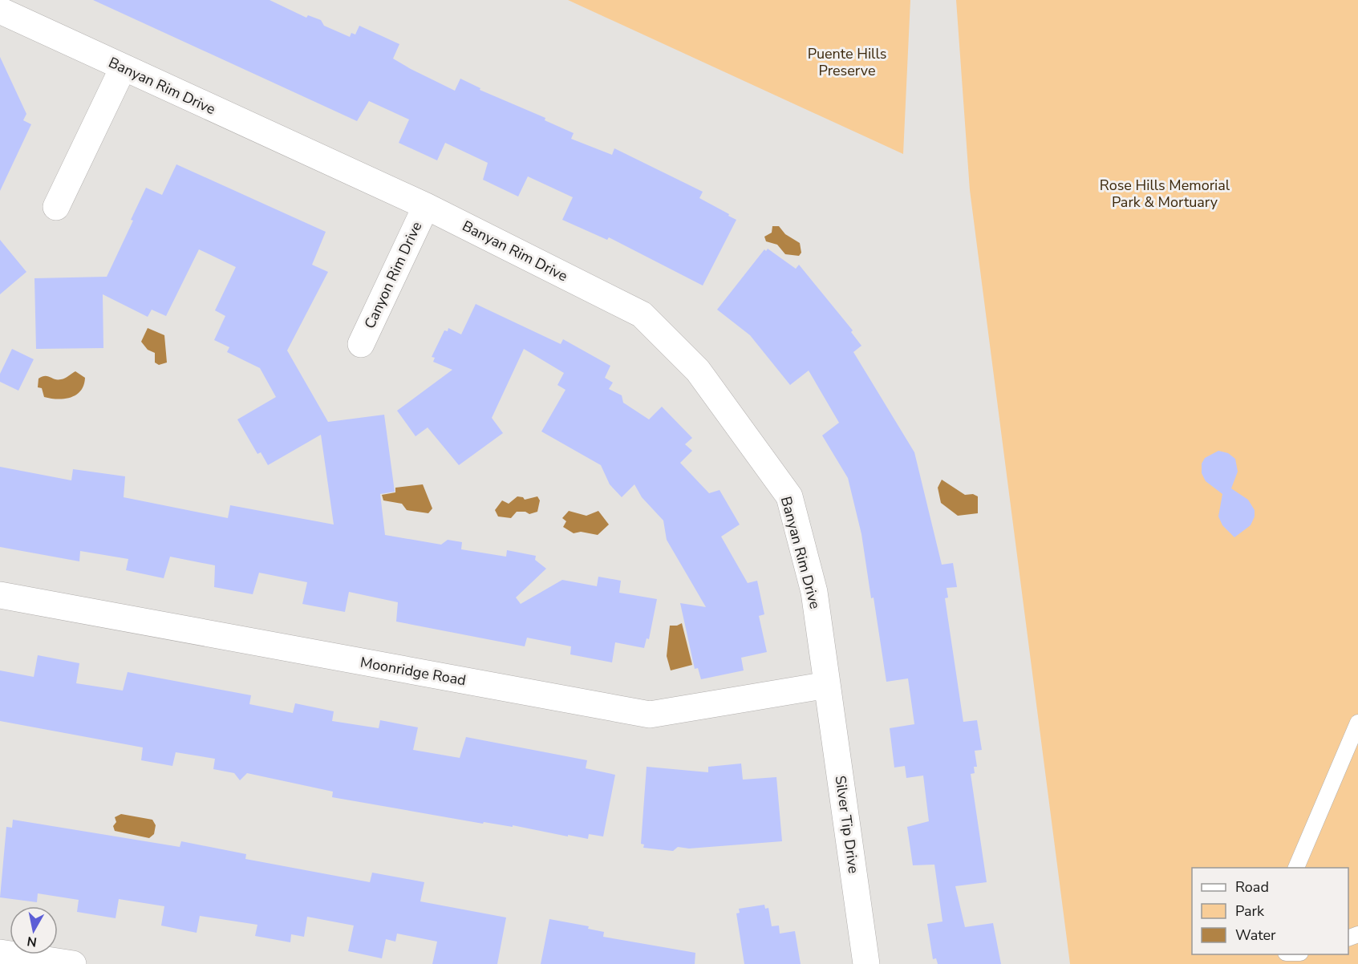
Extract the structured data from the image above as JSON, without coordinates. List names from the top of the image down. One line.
{"streets":{"street":["Banyan Rim Drive","Canyon Rim Drive","Moonridge Road","Silver Tip Drive"]},"crossings":[["Banyan Rim Drive","Canyon Rim Drive"],["Banyan Rim Drive","Moonridge Road"],["Banyan Rim Drive","Silver Tip Drive"],["Moonridge Road","Silver Tip Drive"]],"parks":["Puente Hills Preserve","Rose Hills Memorial Park & Mortuary"],"legend":["Road","Park","Water"],"north":"bottom"}
